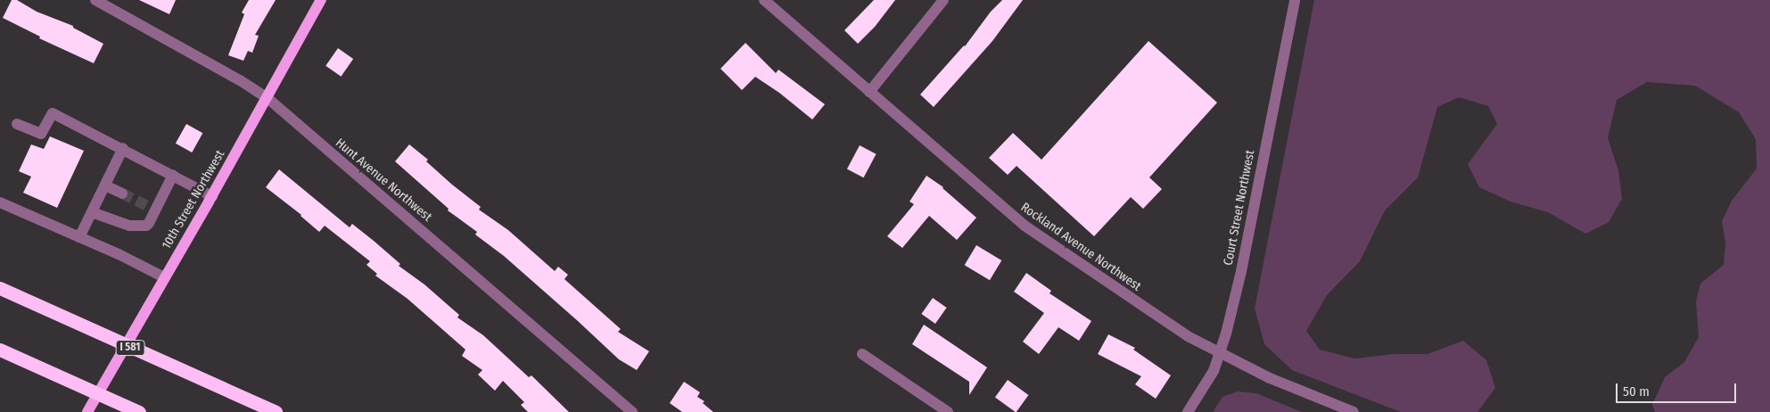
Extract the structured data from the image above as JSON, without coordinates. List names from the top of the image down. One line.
{"streets":{"highway":["I 581"],"main road":["10th Street Northwest"],"street":["Hunt Avenue Northwest","Court Street Northwest","Rockland Avenue Northwest"]},"crossings":[["Hunt Avenue Northwest","10th Street Northwest"],["Court Street Northwest","Rockland Avenue Northwest"]],"scale_bar":"50 m"}
